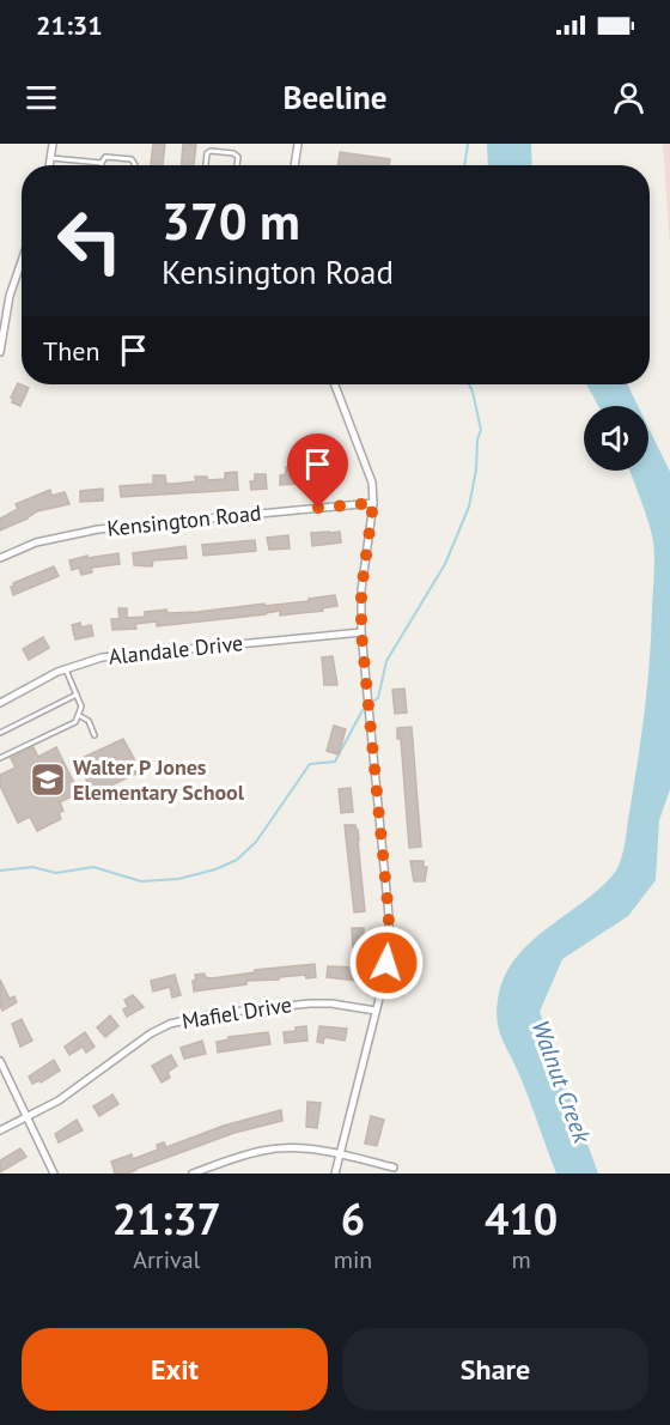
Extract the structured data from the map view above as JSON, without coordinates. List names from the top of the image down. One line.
{"streets":{"street":["Kensington Road","Alandale Drive","Mafiel Drive"]},"water":["Walnut Creek"],"places":{"school or university":["Walter P Jones Elementary School"]},"page":{"status":"21:31","header":"Beeline","turn":["370 m","Kensington Road"],"then":"Then","eta":["21:37","Arrival","6","min","410","m"],"buttons":["Exit","Share"]}}
